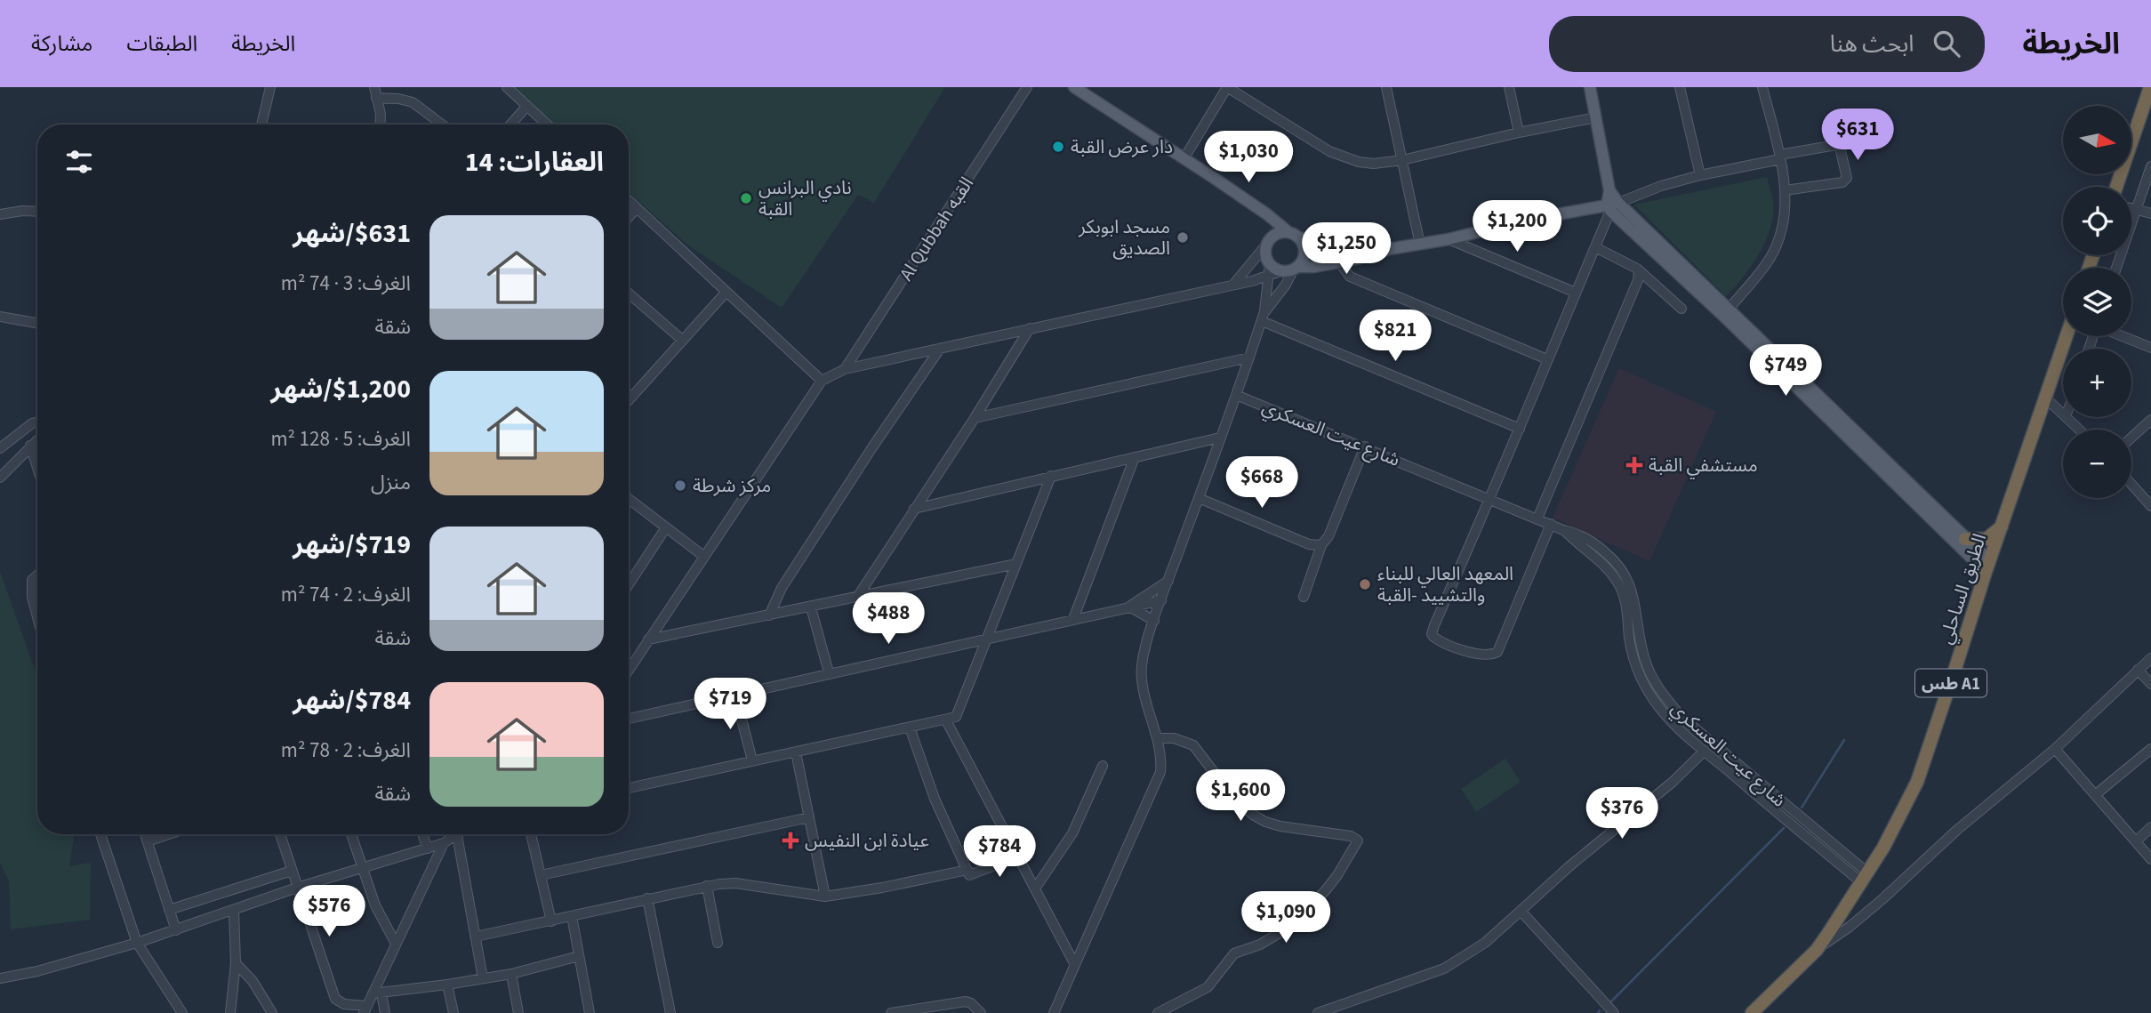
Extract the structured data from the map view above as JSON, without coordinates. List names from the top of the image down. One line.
{"streets":{"highway":["الطريق الساحلي","طس A1"],"street":["Al Qubbah القبه","شارع عيت العسكري"]},"crossings":[["شارع عيت العسكري","الطريق الساحلي"]],"places":{"other":["دار عرض القبة","نادي البرانس القبة","مسجد ابوبكر الصديق","مركز شرطة","المعهد العالي للبناء والتشييد -القبة"],"health":["مستشفي القبة","عيادة ابن النفيس"]},"north":"right","page":{"header":"الخريطة","search":"ابحث هنا","nav":["الخريطة","الطبقات","مشاركة"],"map_buttons":["+","−"],"price":["$631","$1,030","$1,200","$1,250","$821","$749","$668","$488","$719","$1,600","$376","$784","$576","$1,090"],"heading":"العقارات: 14","list":[{"name":"$631/شهر","note":"الغرف: 3 · 74 m² · شقة"},{"name":"$1,200/شهر","note":"الغرف: 5 · 128 m² · منزل"},{"name":"$719/شهر","note":"الغرف: 2 · 74 m² · شقة"},{"name":"$784/شهر","note":"الغرف: 2 · 78 m² · شقة"}]}}
